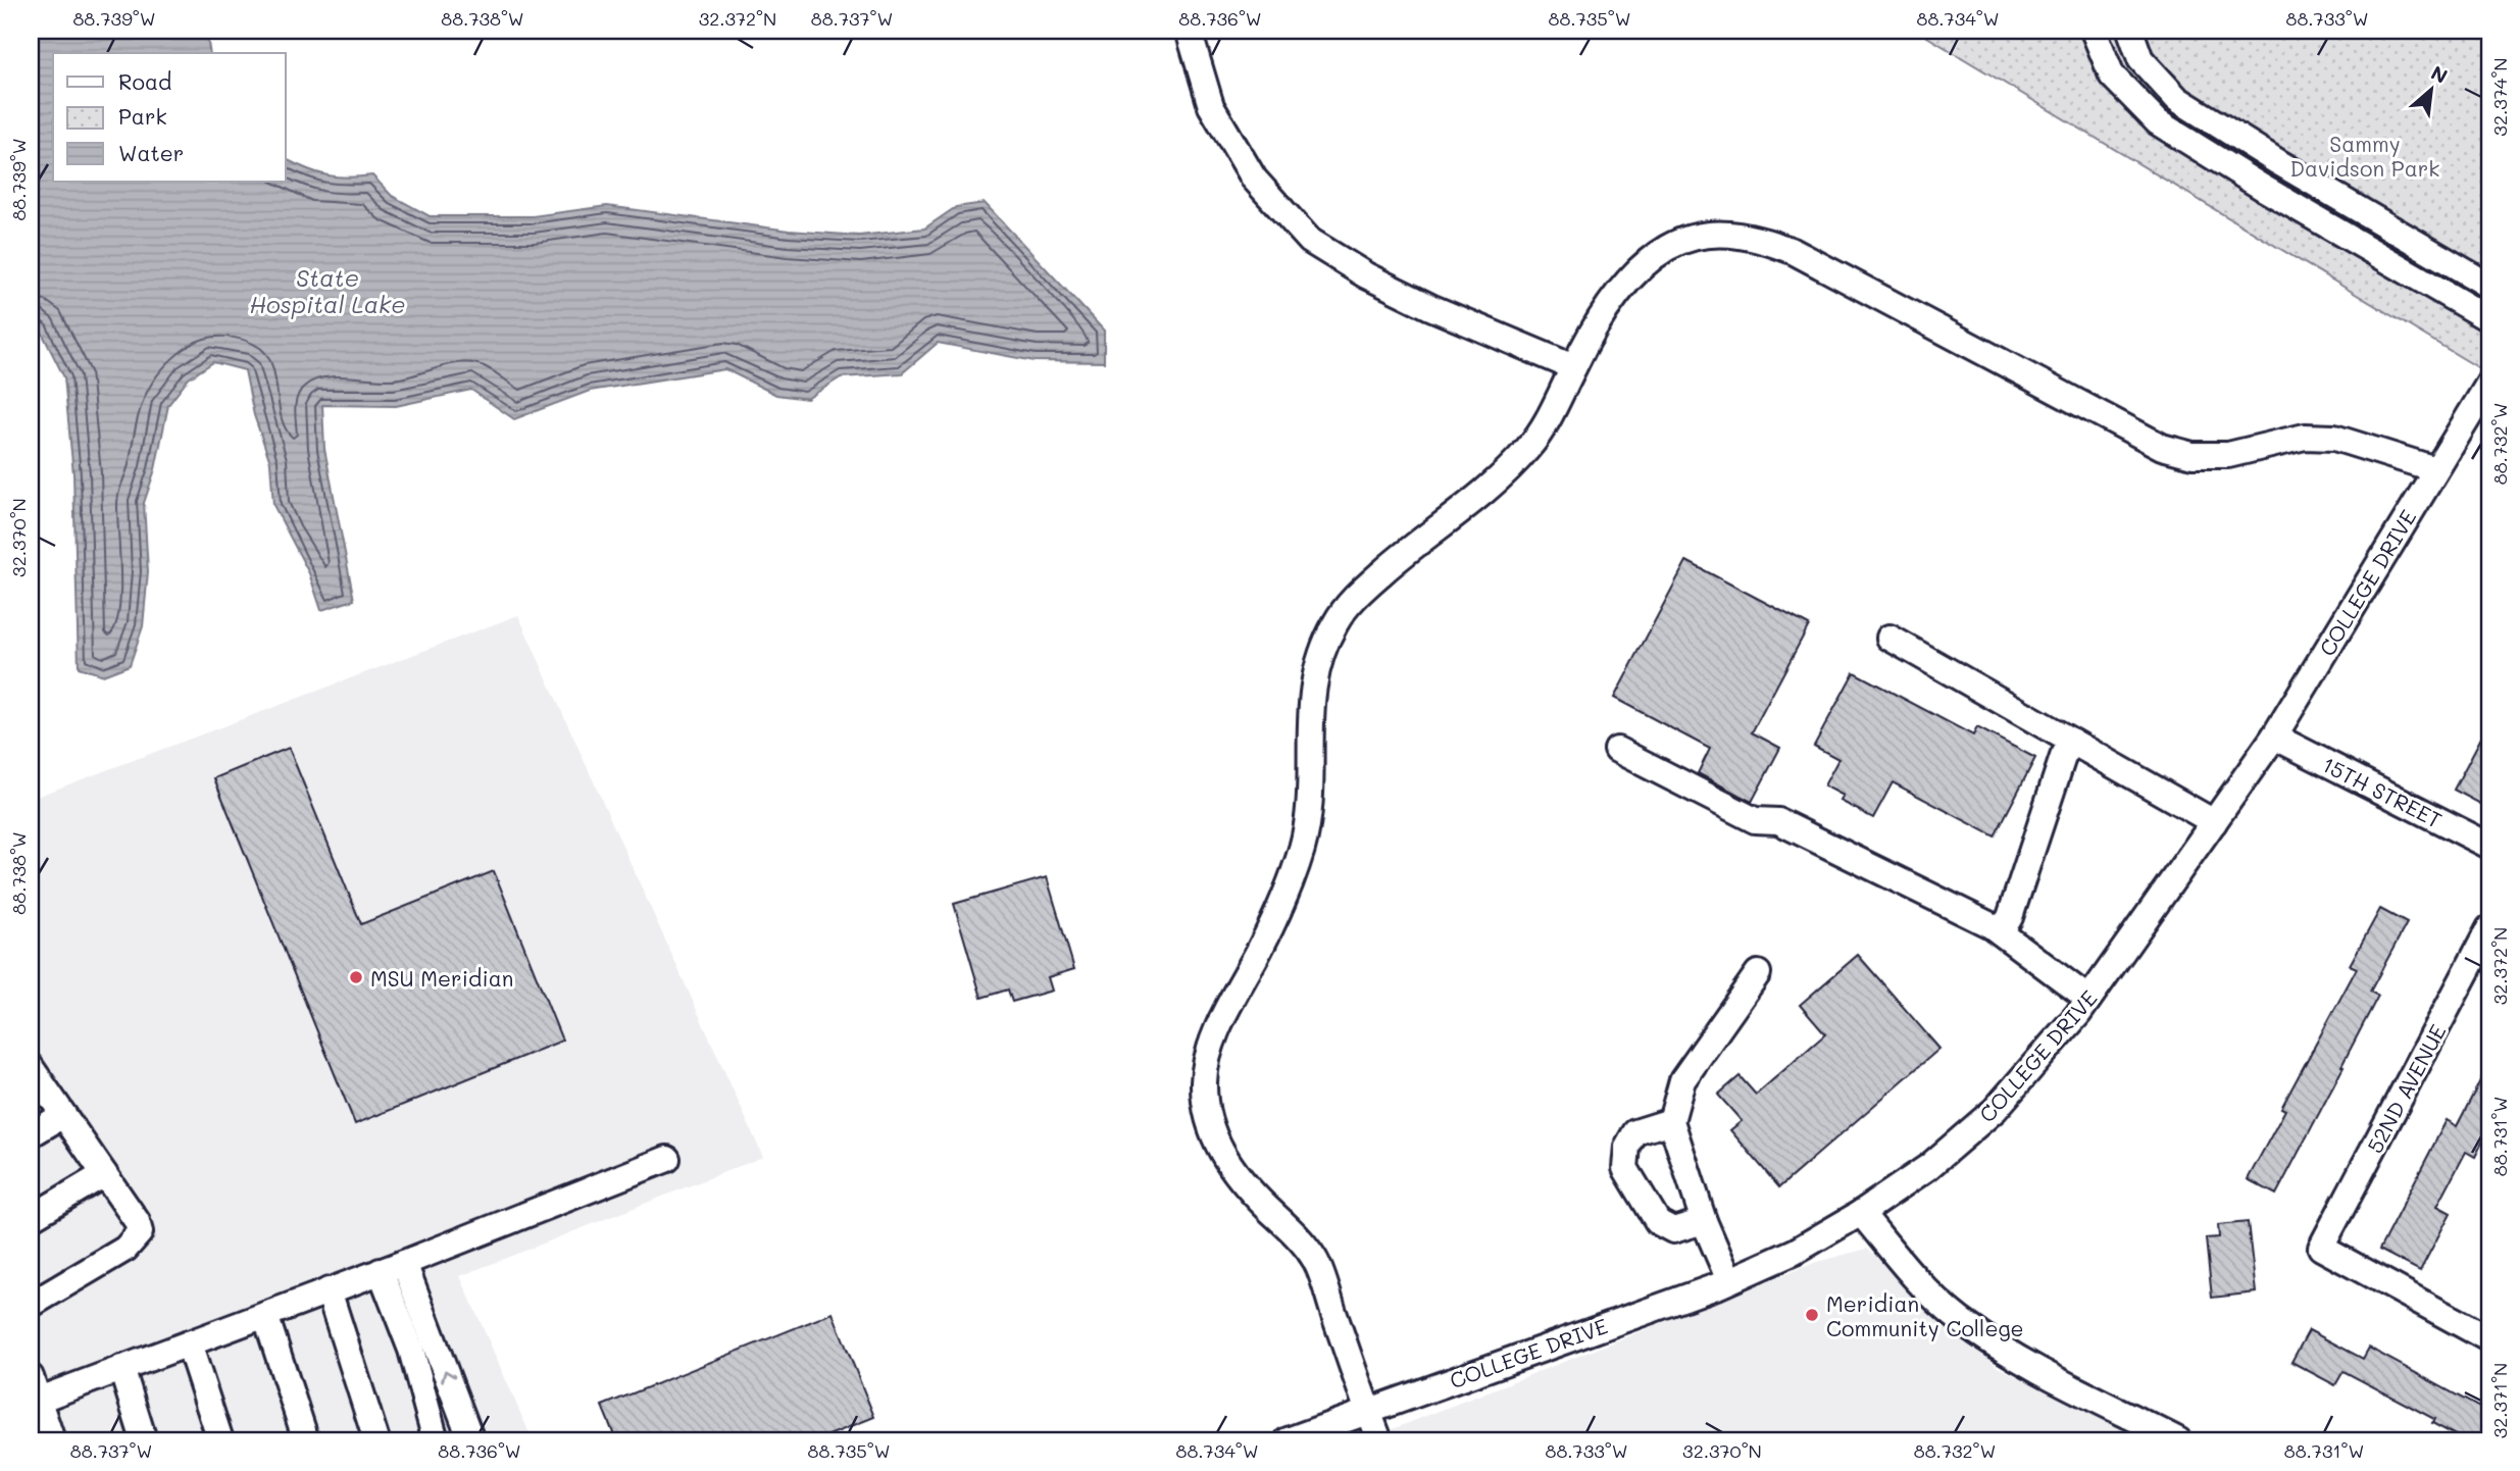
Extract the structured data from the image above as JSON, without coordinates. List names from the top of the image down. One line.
{"streets":{"street":["COLLEGE DRIVE","15TH STREET","52ND AVENUE"]},"crossings":[["COLLEGE DRIVE","15TH STREET"]],"water":["State Hospital Lake"],"parks":["Sammy Davidson Park"],"places":["MSU Meridian","Meridian Community College"],"legend":["Road","Park","Water"],"north":"top right","coordinates":["88.739°W","88.738°W","32.372°N","88.737°W","88.736°W","88.735°W","88.734°W","88.733°W","32.374°N","88.732°W","32.370°N","88.731°W","32.371°N"]}
